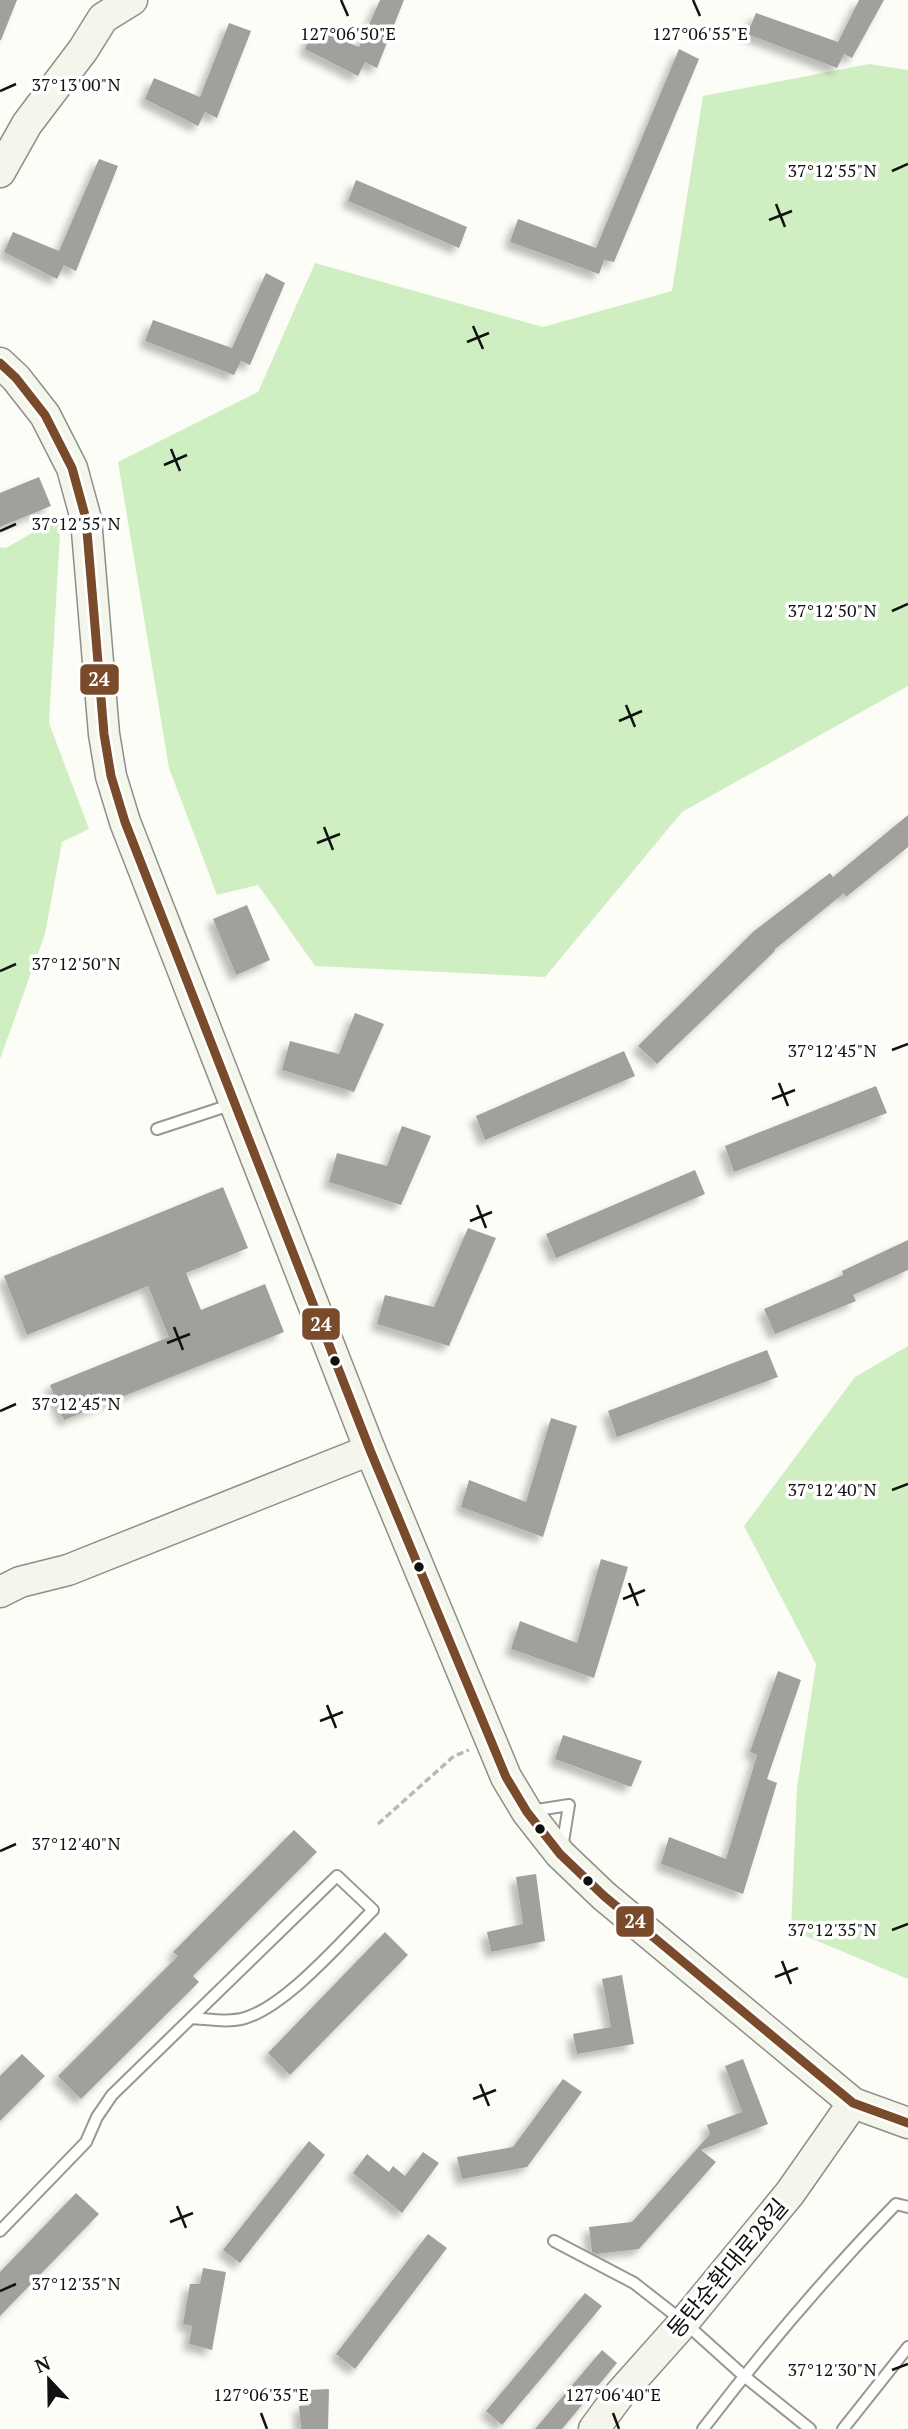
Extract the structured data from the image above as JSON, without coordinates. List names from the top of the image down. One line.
{"streets":{"street":["동탄순환대로28길"]},"lines":["transit line 24"],"north":"top","coordinates":["127°06'50\"E","127°06'55\"E","37°13'00\"N","37°12'55\"N","37°12'50\"N","37°12'45\"N","37°12'40\"N","37°12'35\"N","37°12'30\"N","127°06'35\"E","127°06'40\"E"]}
